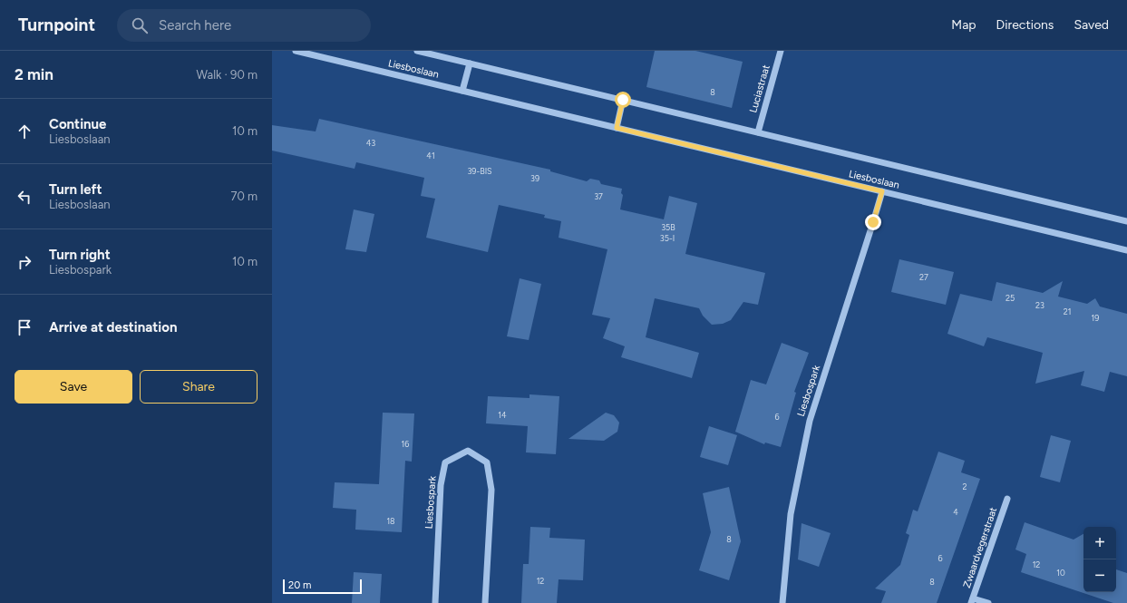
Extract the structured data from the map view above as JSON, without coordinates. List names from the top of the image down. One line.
{"streets":{"street":["Liesboslaan","Luciastraat","Liesbospark","Zwaardvegerstraat"]},"crossings":[["Liesboslaan","Luciastraat"],["Liesboslaan","Liesbospark"]],"house_numbers":["8","43","41","39-BIS","39","37","35B","35-I","27","25","23","21","19","14","6","16","2","4","18","8","6","12","10","12","8"],"scale_bar":"20 m","page":{"header":"Turnpoint","search":"Search here","nav":["Map","Directions","Saved"],"heading":["2 min","Walk · 90 m"],"list":[["Continue","Liesboslaan","10 m"],["Turn left","Liesboslaan","70 m"],["Turn right","Liesbospark","10 m"],"Arrive at destination"],"buttons":["Save","Share"],"map_buttons":["+","−"],"scale":"20 m"}}
